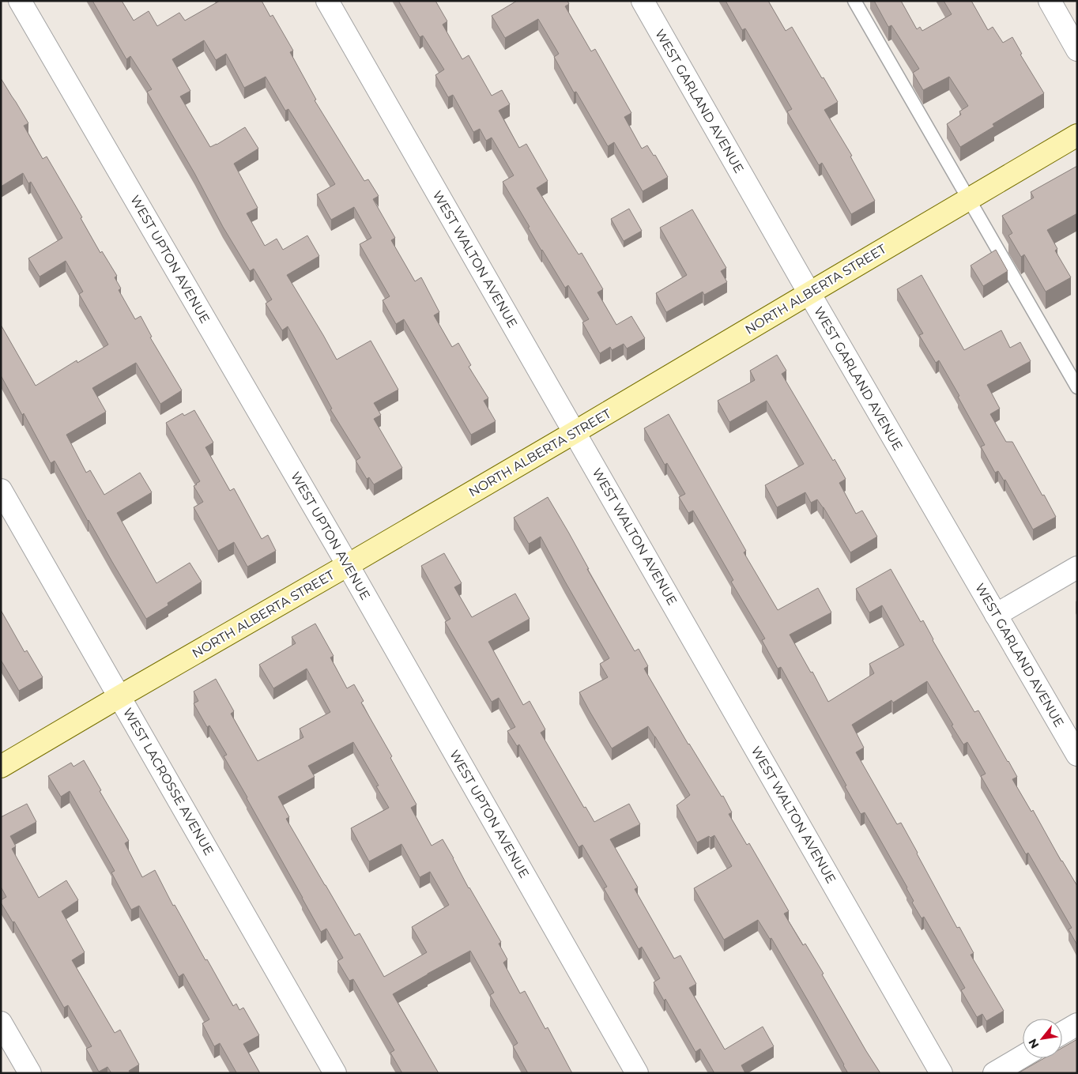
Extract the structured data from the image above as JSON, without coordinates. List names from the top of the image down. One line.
{"streets":{"main road":["NORTH ALBERTA STREET"],"street":["WEST GARLAND AVENUE","WEST UPTON AVENUE","WEST WALTON AVENUE","WEST LACROSSE AVENUE"]},"crossings":[["WEST GARLAND AVENUE","NORTH ALBERTA STREET"],["WEST UPTON AVENUE","NORTH ALBERTA STREET"],["WEST WALTON AVENUE","NORTH ALBERTA STREET"],["NORTH ALBERTA STREET","WEST LACROSSE AVENUE"]],"north":"bottom left"}
